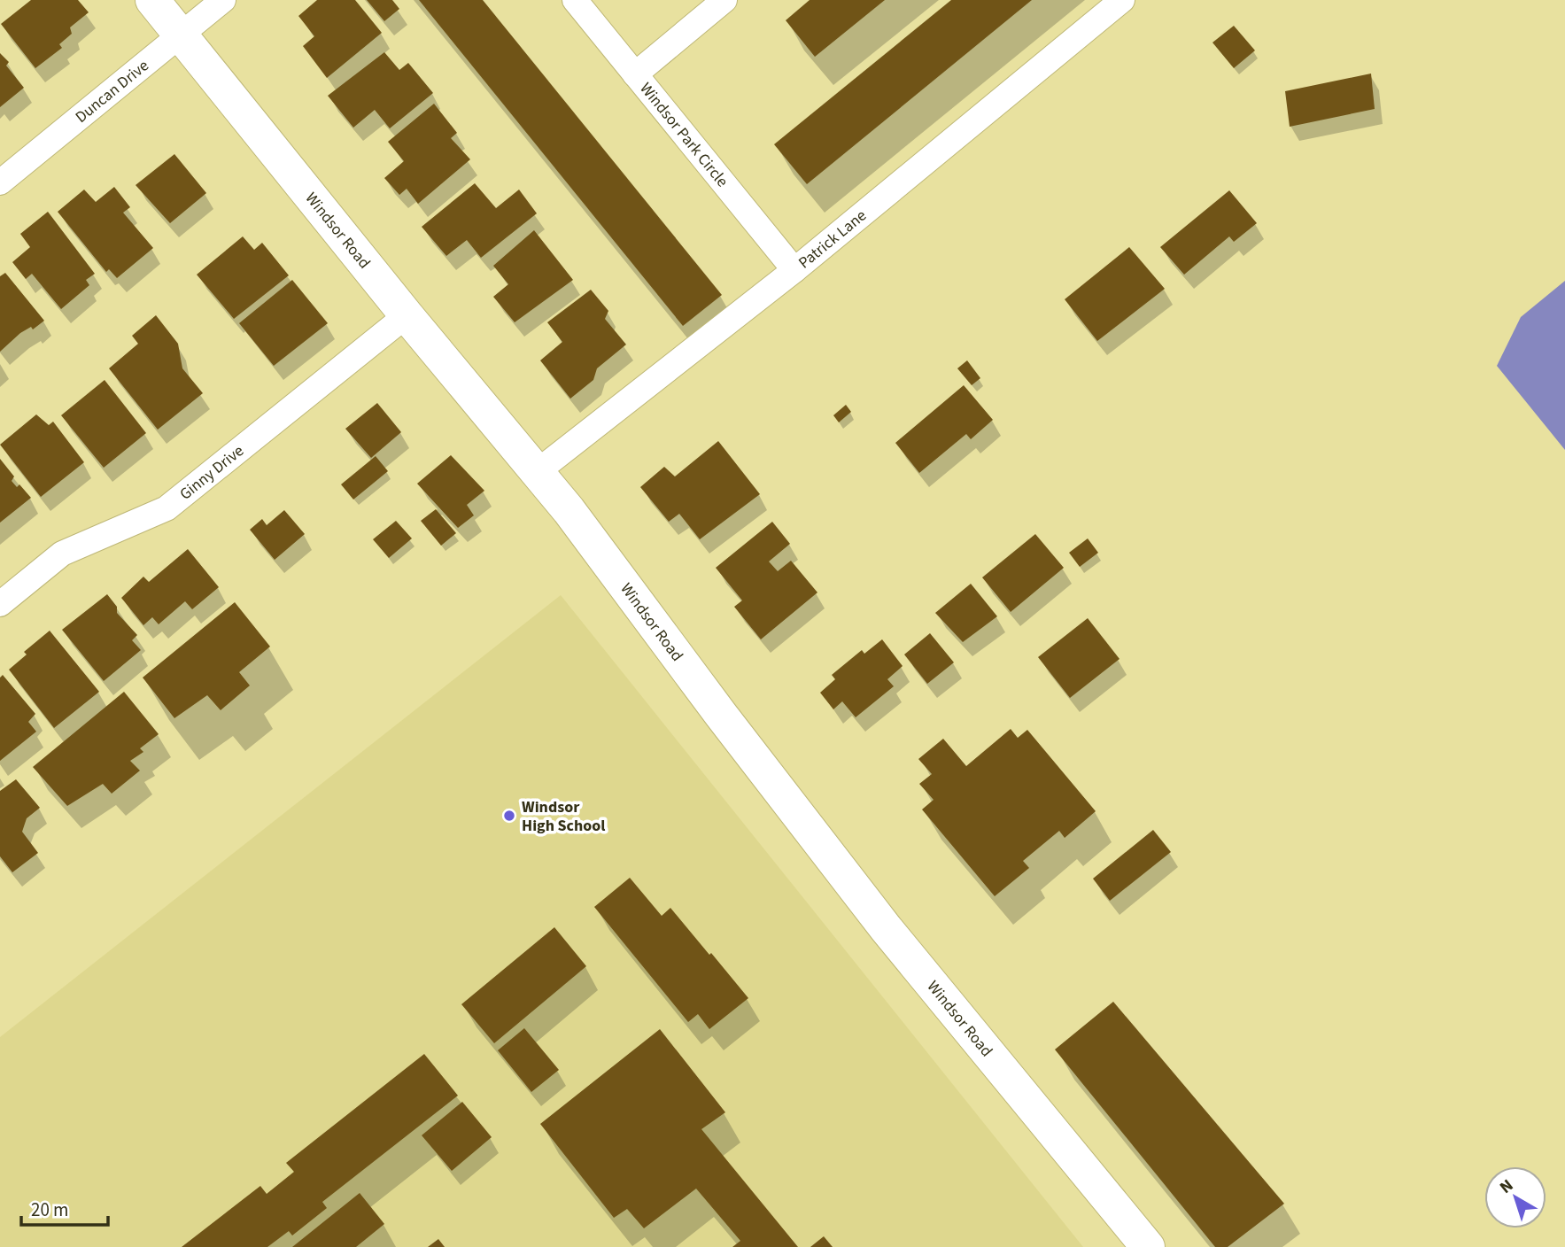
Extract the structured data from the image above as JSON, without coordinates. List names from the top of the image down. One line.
{"streets":{"main road":["Windsor Road"],"street":["Duncan Drive","Windsor Park Circle","Patrick Lane","Ginny Drive"]},"crossings":[["Duncan Drive","Windsor Road"],["Windsor Park Circle","Patrick Lane"],["Windsor Road","Patrick Lane"],["Windsor Road","Ginny Drive"]],"places":["Windsor High School"],"scale_bar":"20 m","north":"top left"}
